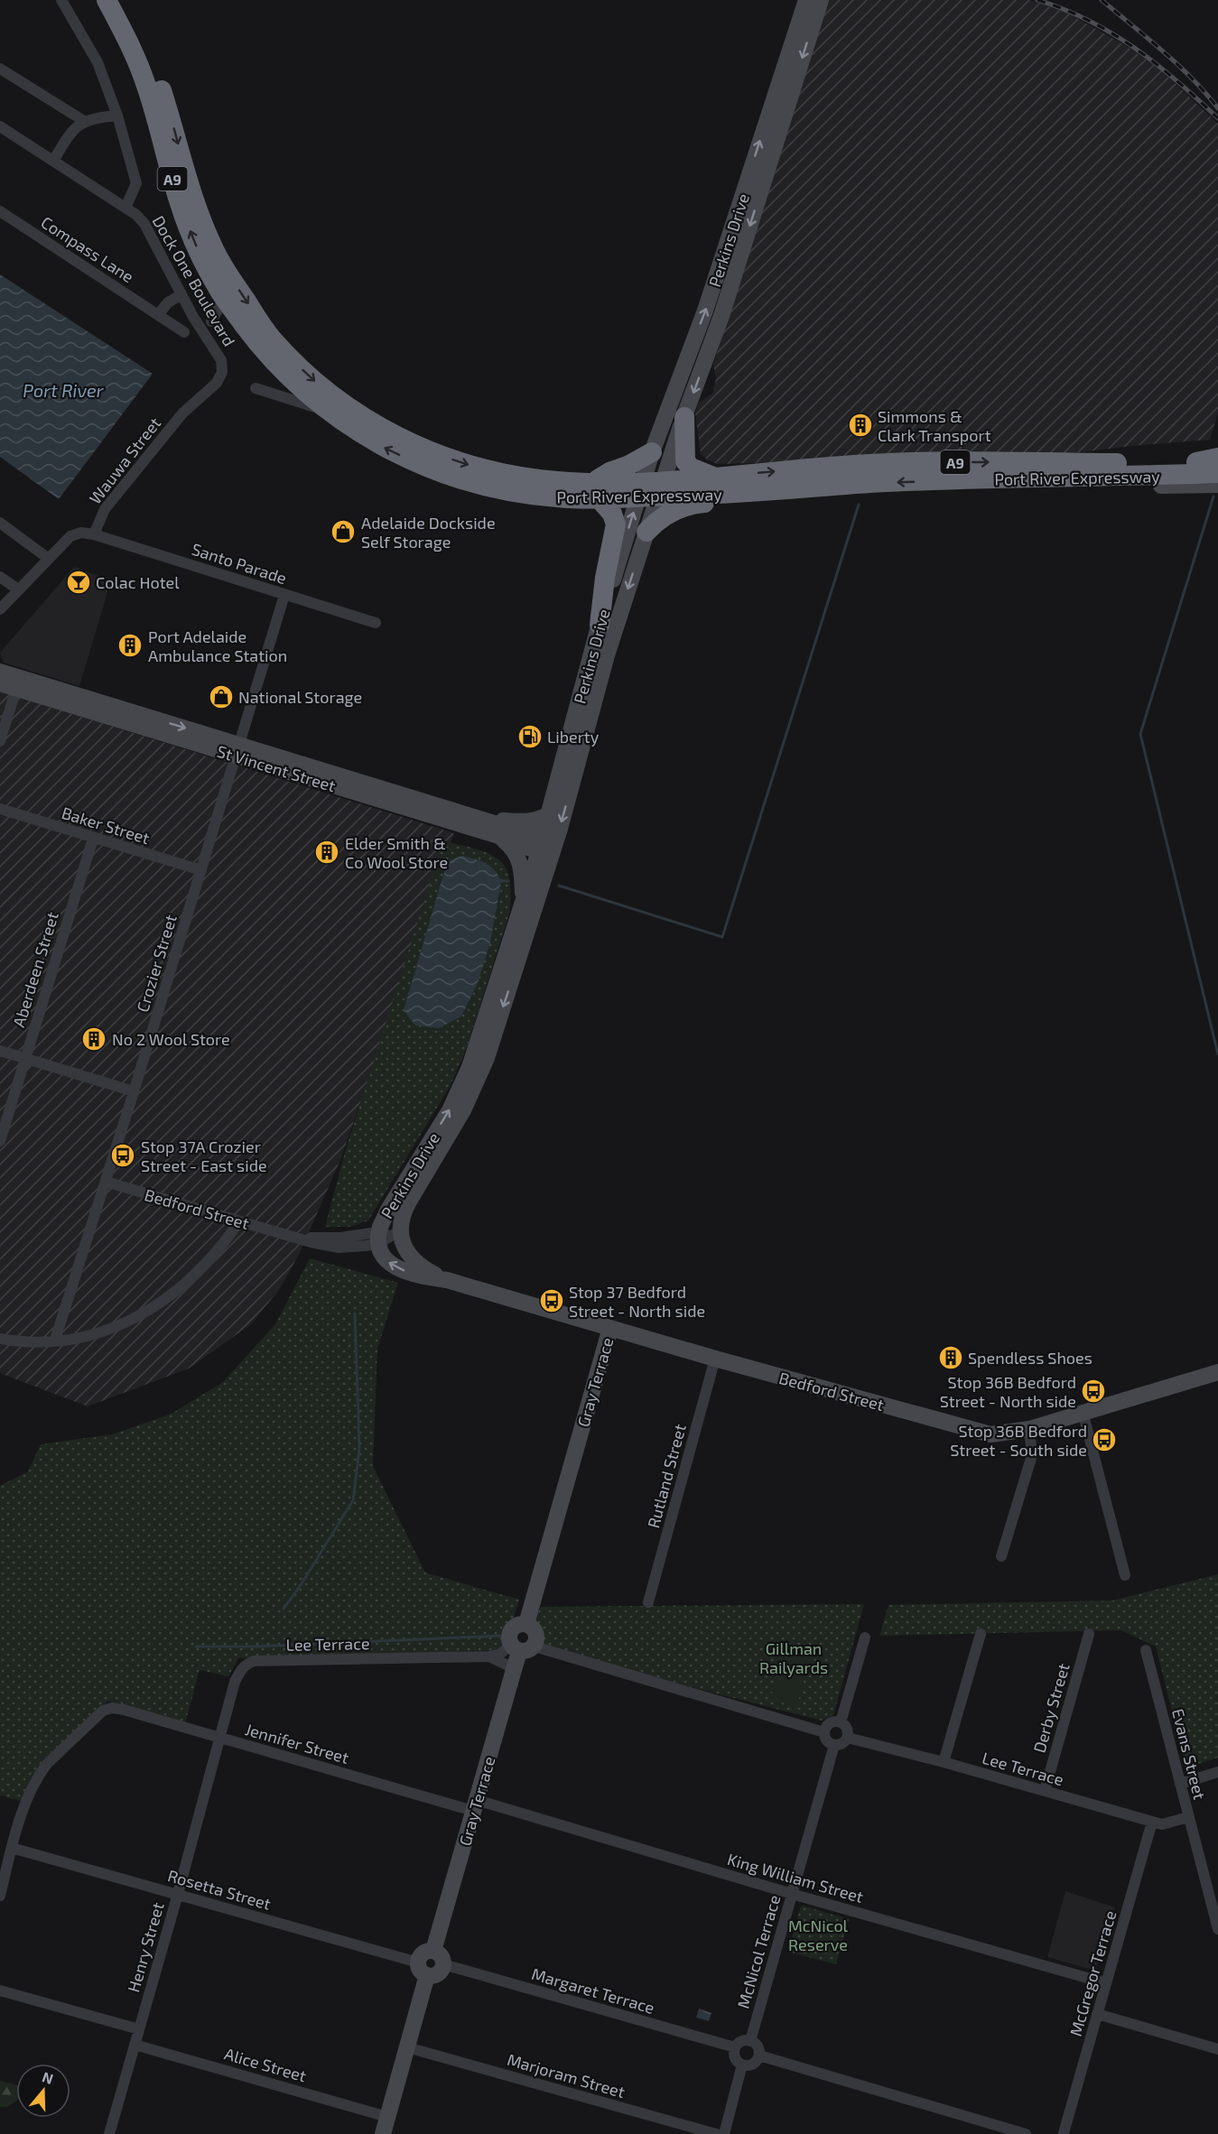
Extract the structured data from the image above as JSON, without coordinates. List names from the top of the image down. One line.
{"streets":{"highway":["A9","Port River Expressway"],"street":["Perkins Drive","Compass Lane","Dock One Boulevard","Wauwa Street","Santo Parade","St Vincent Street","Baker Street","Crozier Street","Aberdeen Street","Bedford Street","Gray Terrace","Rutland Street","Lee Terrace","Derby Street","Jennifer Street","Evans Street","King William Street","Rosetta Street","Henry Street","McNicol Terrace","McGregor Terrace","Margaret Terrace","Alice Street","Marjoram Street"]},"crossings":[["Perkins Drive","Port River Expressway"],["Perkins Drive","St Vincent Street"],["Perkins Drive","Bedford Street"],["Dock One Boulevard","Wauwa Street"],["Wauwa Street","Santo Parade"],["Santo Parade","Crozier Street"],["St Vincent Street","Crozier Street"],["Baker Street","Crozier Street"],["Baker Street","Aberdeen Street"],["Crozier Street","Bedford Street"],["Bedford Street","Gray Terrace"],["Bedford Street","Rutland Street"],["Gray Terrace","Lee Terrace"],["Gray Terrace","Jennifer Street"],["Gray Terrace","King William Street"],["Gray Terrace","Rosetta Street"],["Gray Terrace","Margaret Terrace"],["Lee Terrace","Derby Street"],["Lee Terrace","Jennifer Street"],["Lee Terrace","Evans Street"],["Lee Terrace","Henry Street"],["Lee Terrace","McNicol Terrace"],["Lee Terrace","McGregor Terrace"],["Jennifer Street","King William Street"],["Jennifer Street","Rosetta Street"],["Jennifer Street","Henry Street"],["King William Street","McNicol Terrace"],["King William Street","McGregor Terrace"],["Rosetta Street","Henry Street"],["Rosetta Street","Margaret Terrace"],["Henry Street","Alice Street"],["McNicol Terrace","Margaret Terrace"]],"water":["Port River"],"parks":["Gillman Railyards","McNicol Reserve"],"places":{"building":["Simmons & Clark Transport","Port Adelaide Ambulance Station","Elder Smith & Co Wool Store","No 2 Wool Store","Spendless Shoes"],"shop":["Adelaide Dockside Self Storage","National Storage"],"bar":["Colac Hotel"],"fuel station":["Liberty"],"bus stop":["Stop 37A Crozier Street - East side","Stop 37 Bedford Street - North side","Stop 36B Bedford Street - North side","Stop 36B Bedford Street - South side"]},"north":"top"}
